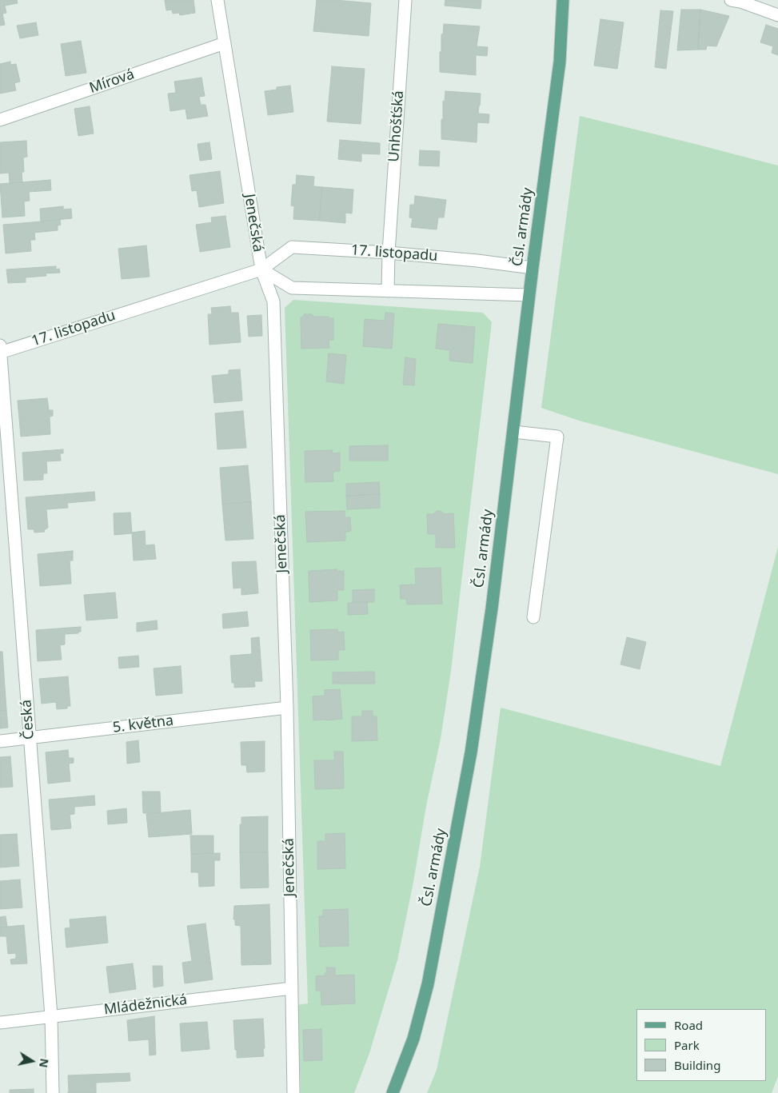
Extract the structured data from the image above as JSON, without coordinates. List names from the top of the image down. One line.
{"streets":{"main road":["Čsl. armády"],"street":["Mírová","Unhošťská","Jenečská","17. listopadu","Česká","5. května","Mládežnická"]},"crossings":[["Mírová","Jenečská"],["Unhošťská","17. listopadu"],["Jenečská","17. listopadu"],["Jenečská","5. května"],["Jenečská","Mládežnická"],["Čsl. armády","17. listopadu"],["17. listopadu","Česká"],["Česká","5. května"],["Česká","Mládežnická"]],"legend":["Road","Park","Building"],"north":"right"}
